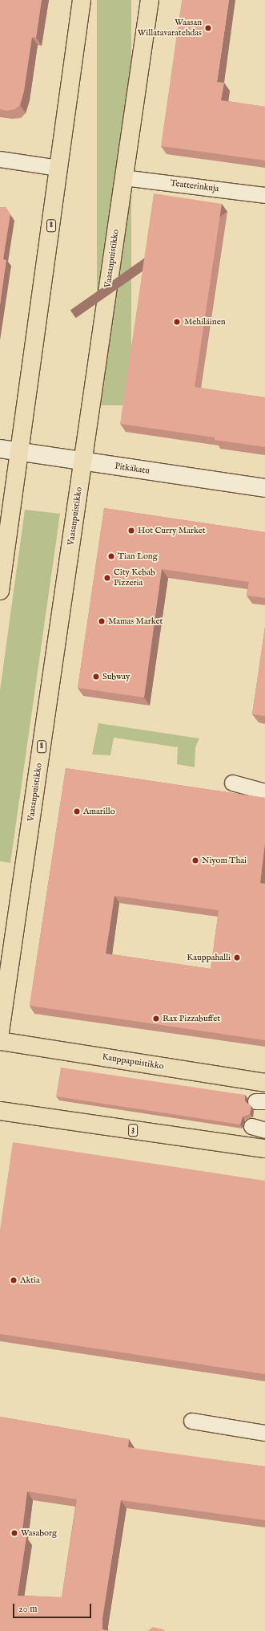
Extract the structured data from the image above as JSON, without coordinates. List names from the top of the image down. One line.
{"streets":{"main road":["8","Vaasanpuistikko","Kauppapuistikko","3"],"street":["Pitkäkatu"],"lane":["Teatterinkuja"]},"crossings":[["Teatterinkuja","Vaasanpuistikko"],["8","Pitkäkatu"],["Vaasanpuistikko","Pitkäkatu"]],"places":["Waasan Willatavaratehdas","Mehiläinen","Hot Curry Market","Tian Long","City Kebab Pizzeria","Mamas Market","Subway","Amarillo","Niyom Thai","Kauppahalli","Rax Pizzabuffet","Aktia","Wasaborg"],"scale_bar":"20 m"}
